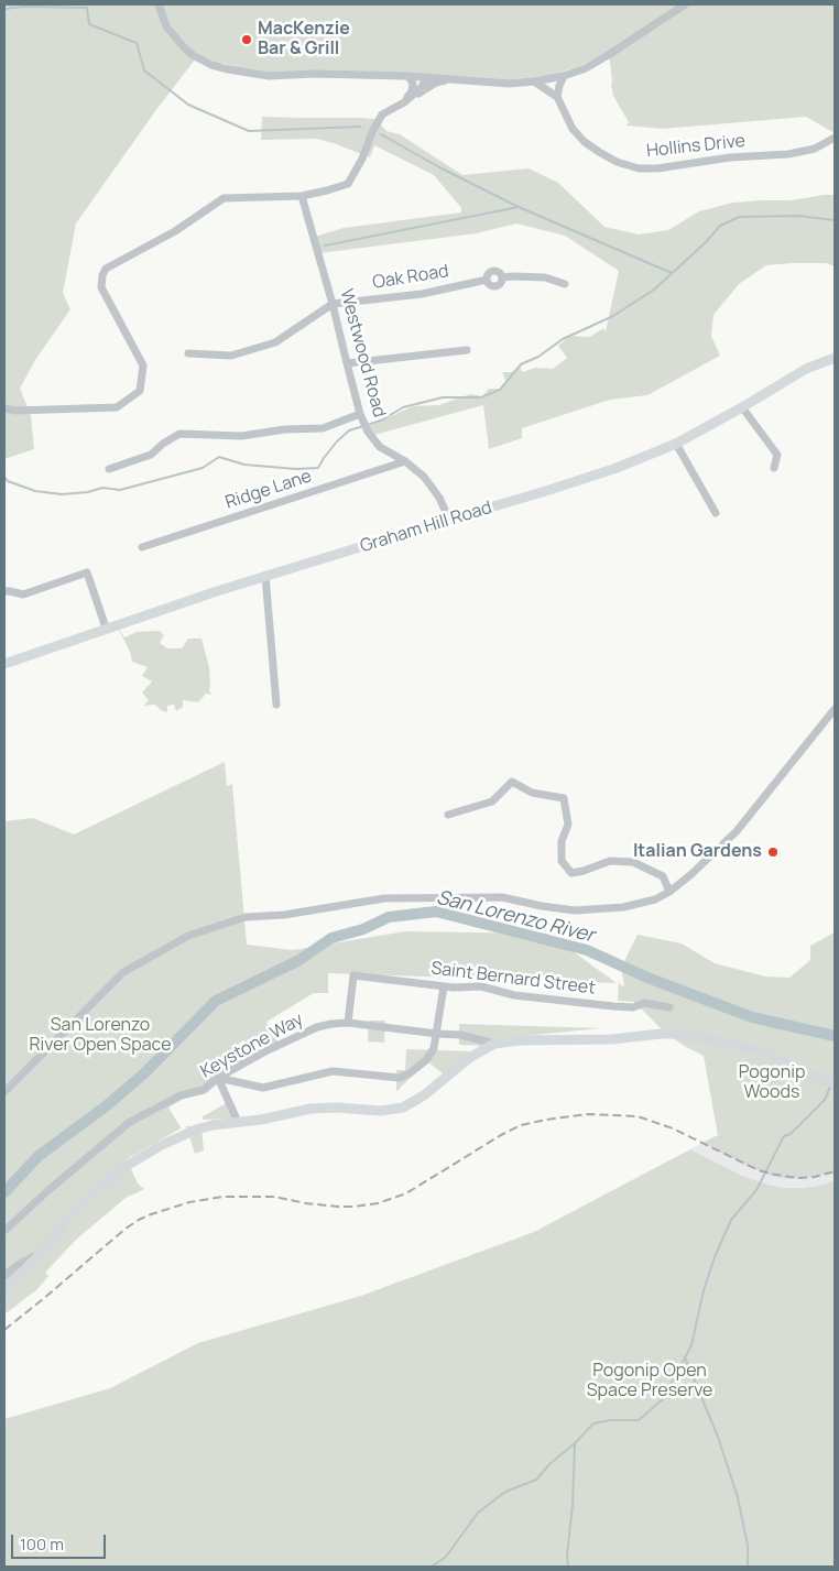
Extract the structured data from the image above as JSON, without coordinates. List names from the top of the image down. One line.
{"streets":{"main road":["Graham Hill Road"],"street":["Hollins Drive","Oak Road","Westwood Road","Ridge Lane","Saint Bernard Street","Keystone Way"]},"crossings":[["Oak Road","Westwood Road"],["Westwood Road","Ridge Lane"],["Westwood Road","Graham Hill Road"],["Saint Bernard Street","Keystone Way"]],"water":["San Lorenzo River"],"parks":["San Lorenzo River Open Space","Pogonip Woods","Pogonip Open Space Preserve"],"places":["MacKenzie Bar & Grill","Italian Gardens"],"scale_bar":"100 m"}
